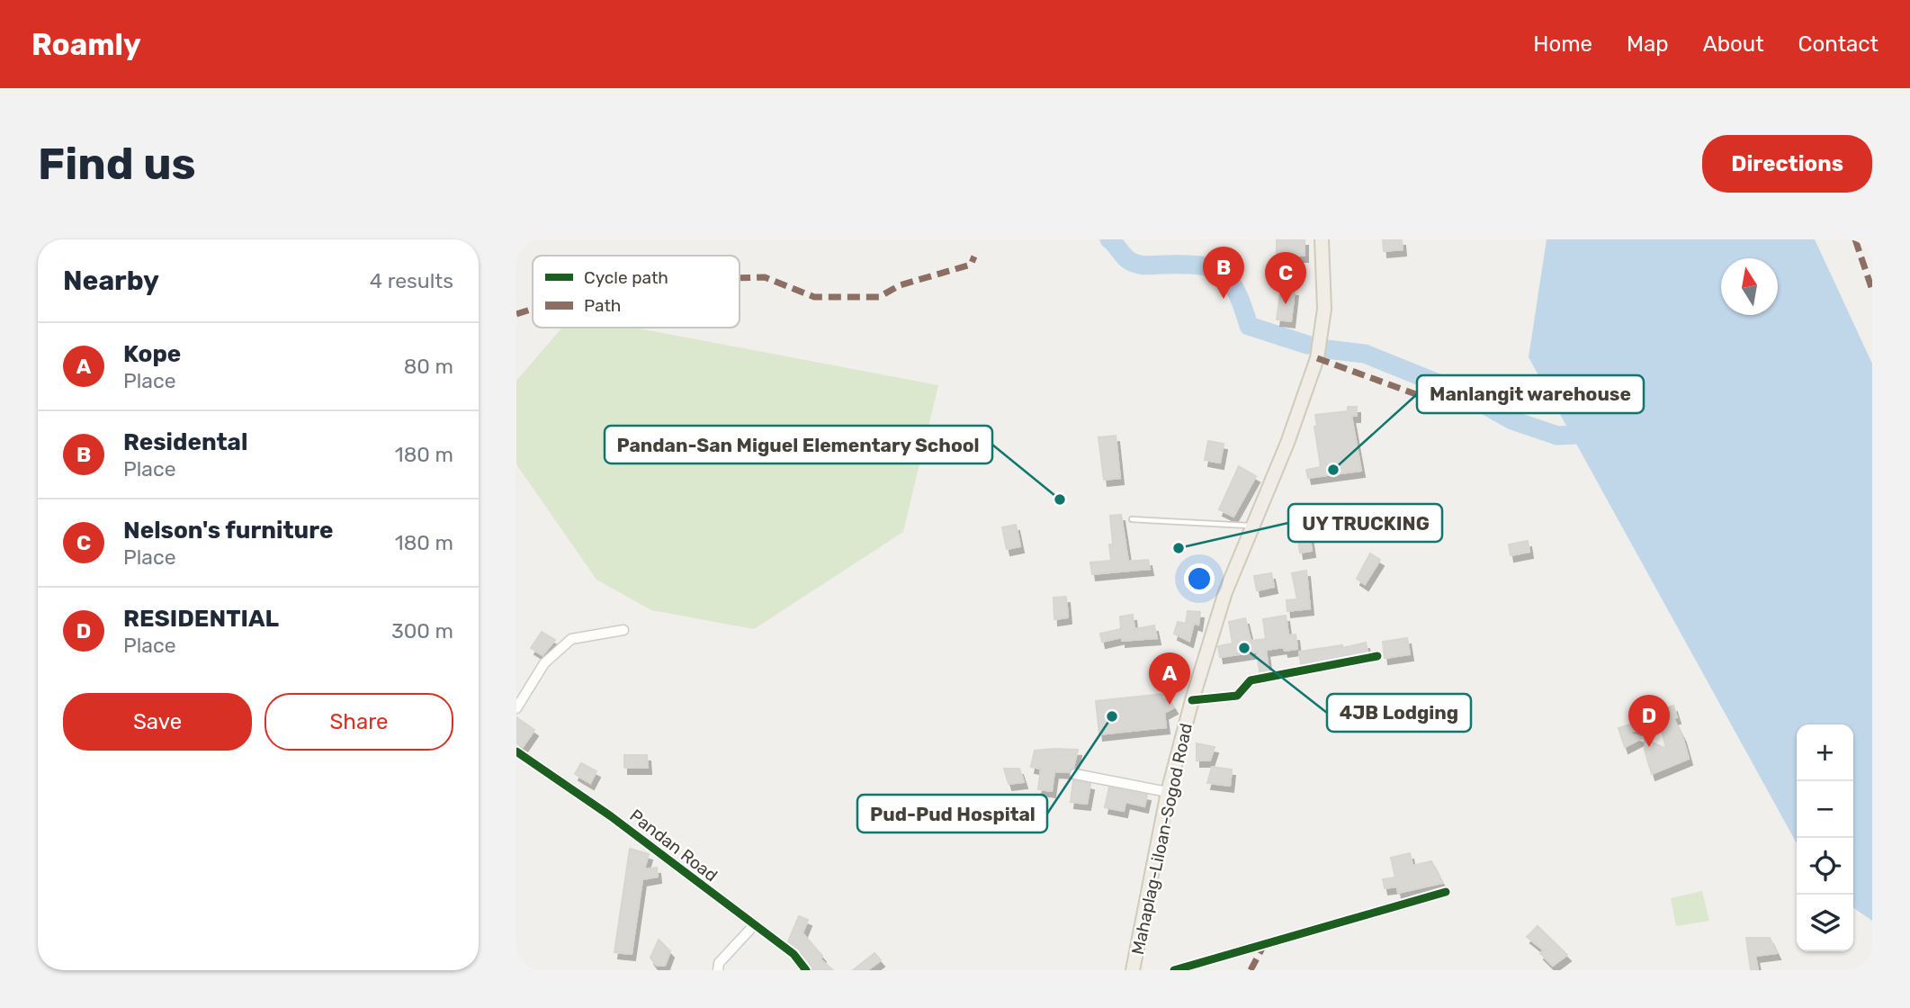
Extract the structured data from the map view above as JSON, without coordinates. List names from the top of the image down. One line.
{"streets":{"main road":["Mahaplag-Liloan-Sogod Road"],"street":["Pandan Road"]},"places":["Manlangit warehouse","Pandan-San Miguel Elementary School","UY TRUCKING","4JB Lodging","Pud-Pud Hospital"],"legend":["Cycle path","Path"],"north":"top","page":{"header":"Roamly","nav":["Home","Map","About","Contact"],"buttons":["Directions",["Save","Share"]],"title":"Find us","heading":["Nearby","4 results"],"pins":["B","C","A","D"],"list":[{"mark":"A","name":"Kope","note":"Place","value":"80 m"},{"mark":"B","name":"Residental","note":"Place","value":"180 m"},{"mark":"C","name":"Nelson's furniture","note":"Place","value":"180 m"},{"mark":"D","name":"RESIDENTIAL","note":"Place","value":"300 m"}],"map_buttons":["+","−"]}}
